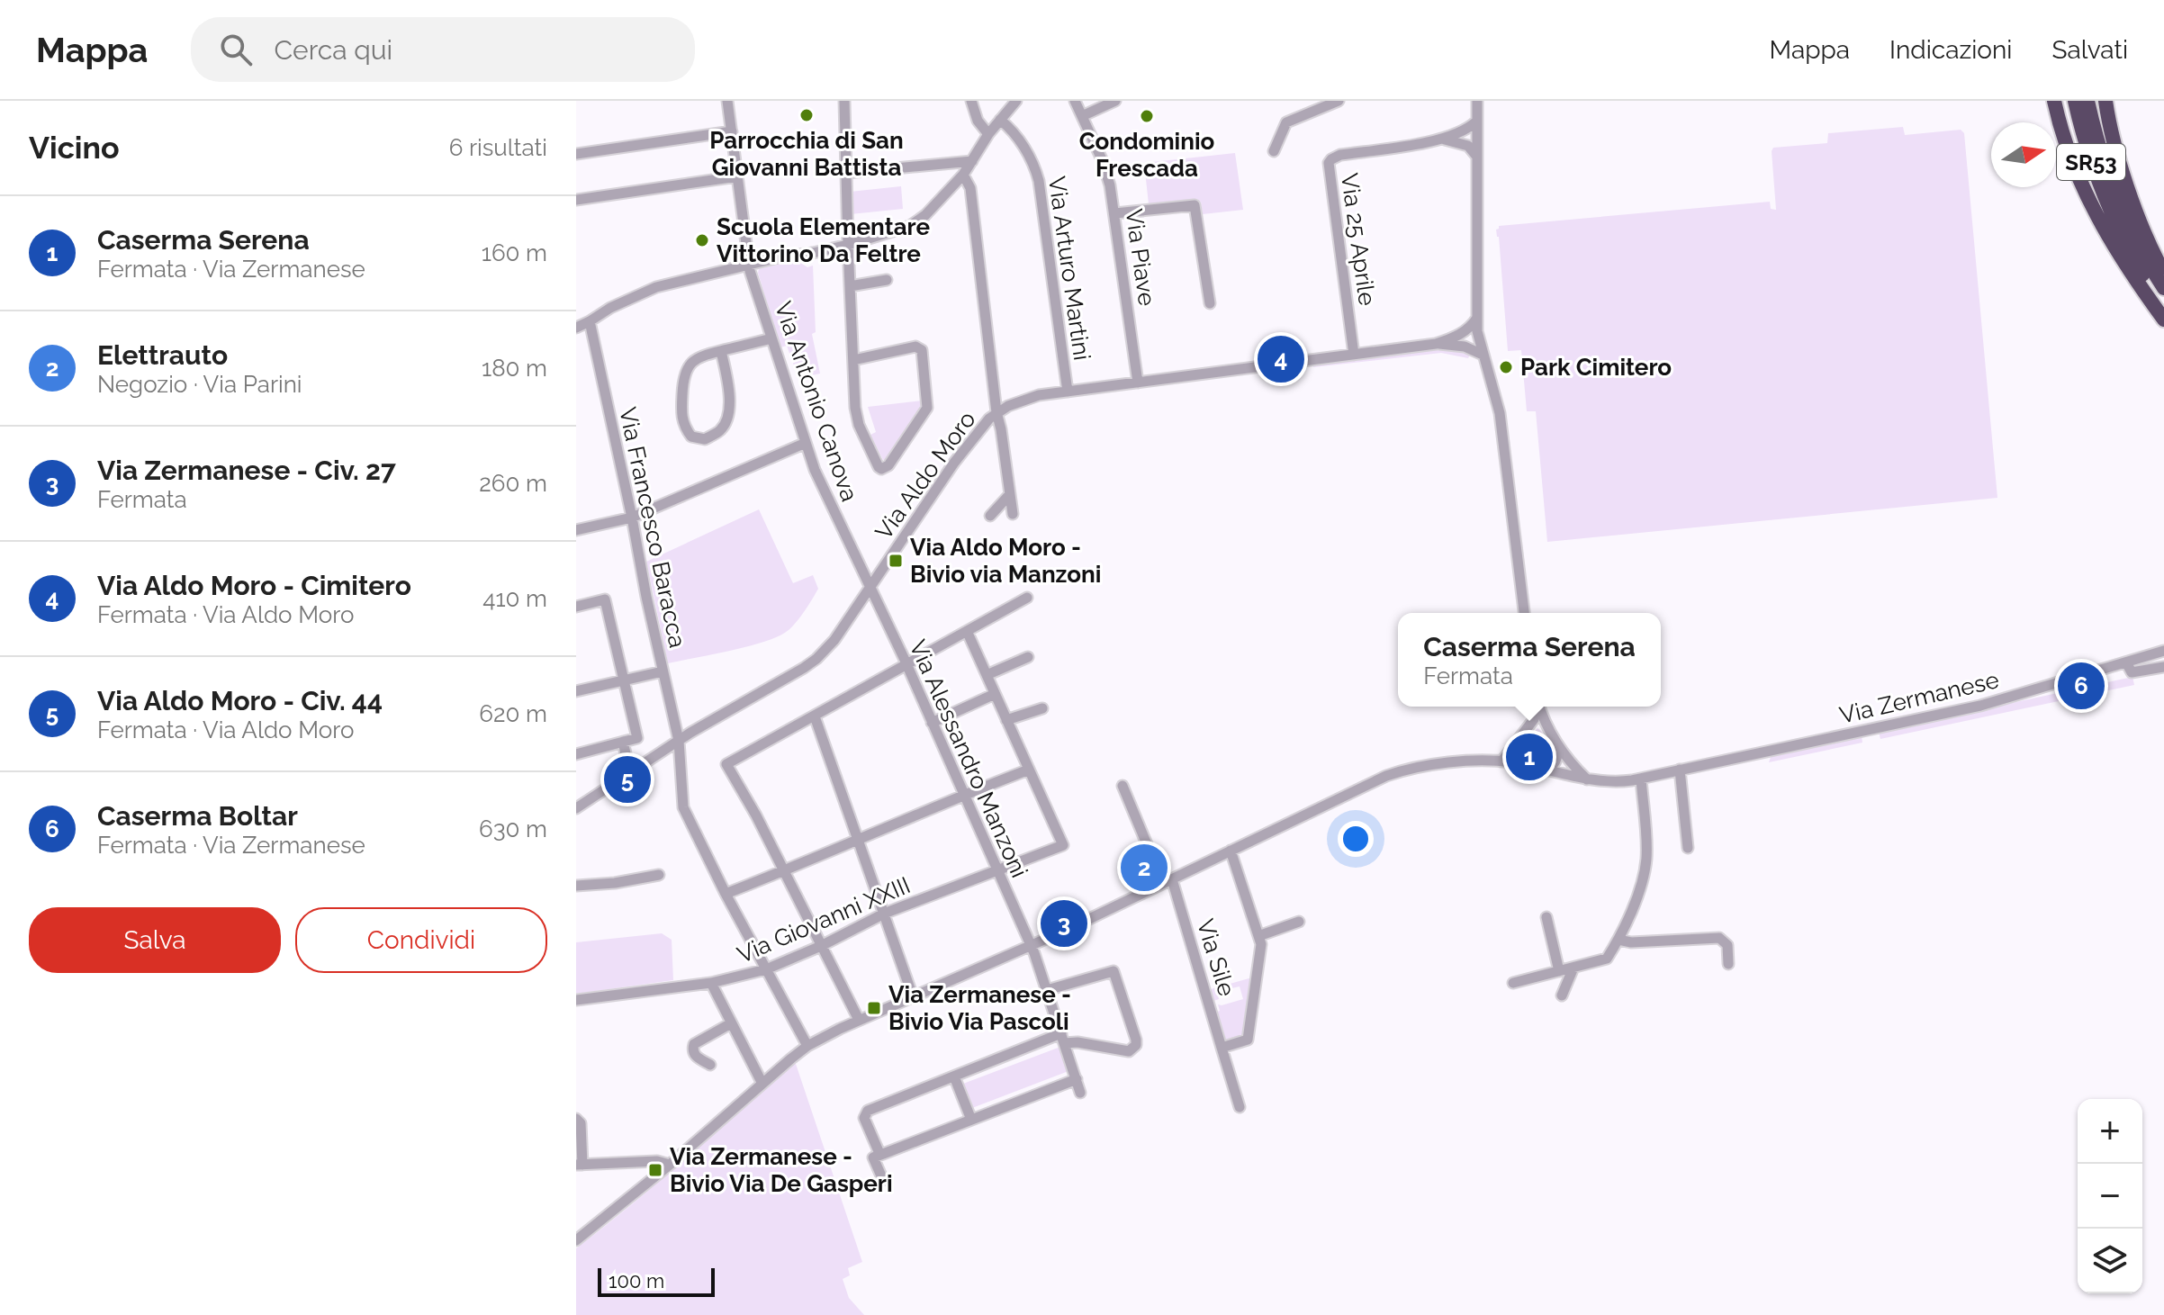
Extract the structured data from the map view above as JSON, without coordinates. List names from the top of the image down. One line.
{"streets":{"highway":["SR53"],"street":["Via 25 Aprile","Via Piave","Via Arturo Martini","Via Antonio Canova","Via Aldo Moro","Via Francesco Baracca","Via Zermanese","Via Alessandro Manzoni","Via Giovanni XXIII","Via Sile"]},"crossings":[["Via 25 Aprile","Via Aldo Moro"],["Via Piave","Via Aldo Moro"],["Via Arturo Martini","Via Aldo Moro"],["Via Antonio Canova","Via Aldo Moro"],["Via Antonio Canova","Via Alessandro Manzoni"],["Via Aldo Moro","Via Francesco Baracca"],["Via Aldo Moro","Via Alessandro Manzoni"],["Via Francesco Baracca","Via Zermanese"],["Via Francesco Baracca","Via Giovanni XXIII"],["Via Zermanese","Via Alessandro Manzoni"],["Via Zermanese","Via Sile"],["Via Alessandro Manzoni","Via Giovanni XXIII"]],"places":{"other":["Parrocchia di San Giovanni Battista","Condominio Frescada","Scuola Elementare Vittorino Da Feltre","Park Cimitero"],"transit":["Via Aldo Moro - Bivio via Manzoni","Via Zermanese - Bivio Via Pascoli","Via Zermanese - Bivio Via De Gasperi"]},"scale_bar":"100 m","north":"right","page":{"header":"Mappa","search":"Cerca qui","nav":["Mappa","Indicazioni","Salvati"],"heading":["Vicino","6 risultati"],"list":[{"mark":"1","name":"Caserma Serena","note":"Fermata · Via Zermanese","value":"160 m"},{"mark":"2","name":"Elettrauto","note":"Negozio · Via Parini","value":"180 m"},{"mark":"3","name":"Via Zermanese - Civ. 27","note":"Fermata","value":"260 m"},{"mark":"4","name":"Via Aldo Moro - Cimitero","note":"Fermata · Via Aldo Moro","value":"410 m"},{"mark":"5","name":"Via Aldo Moro - Civ. 44","note":"Fermata · Via Aldo Moro","value":"620 m"},{"mark":"6","name":"Caserma Boltar","note":"Fermata · Via Zermanese","value":"630 m"}],"pins":["4","6","1","5","2","3"],"popup":["Caserma Serena","Fermata"],"buttons":["Salva","Condividi"],"map_buttons":["+","−"],"scale":"100 m"}}
